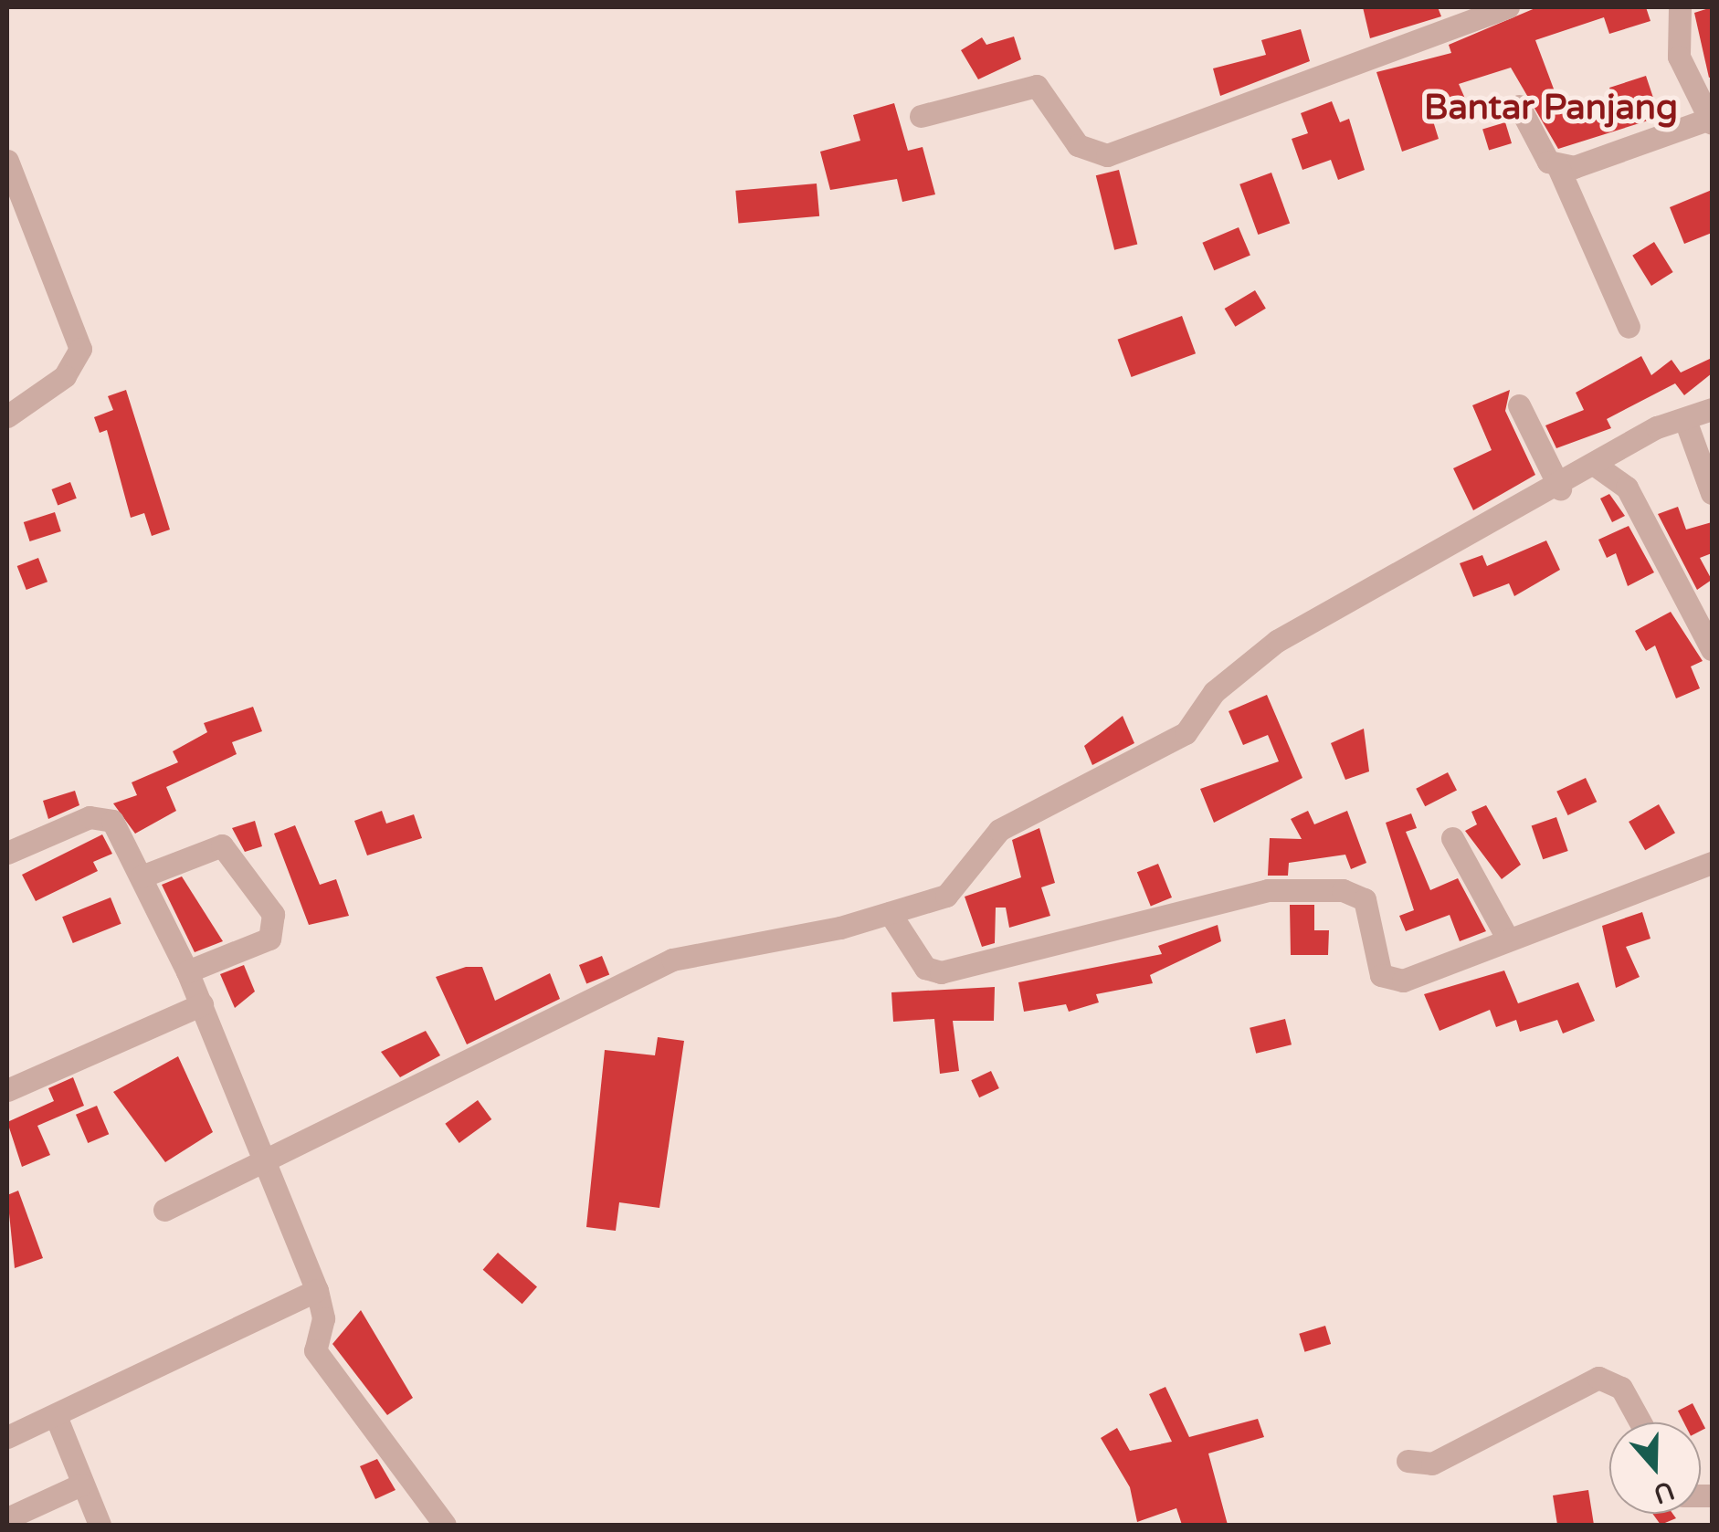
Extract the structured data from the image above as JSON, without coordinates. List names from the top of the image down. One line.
{"districts":["Bantar Panjang"],"north":"bottom"}
